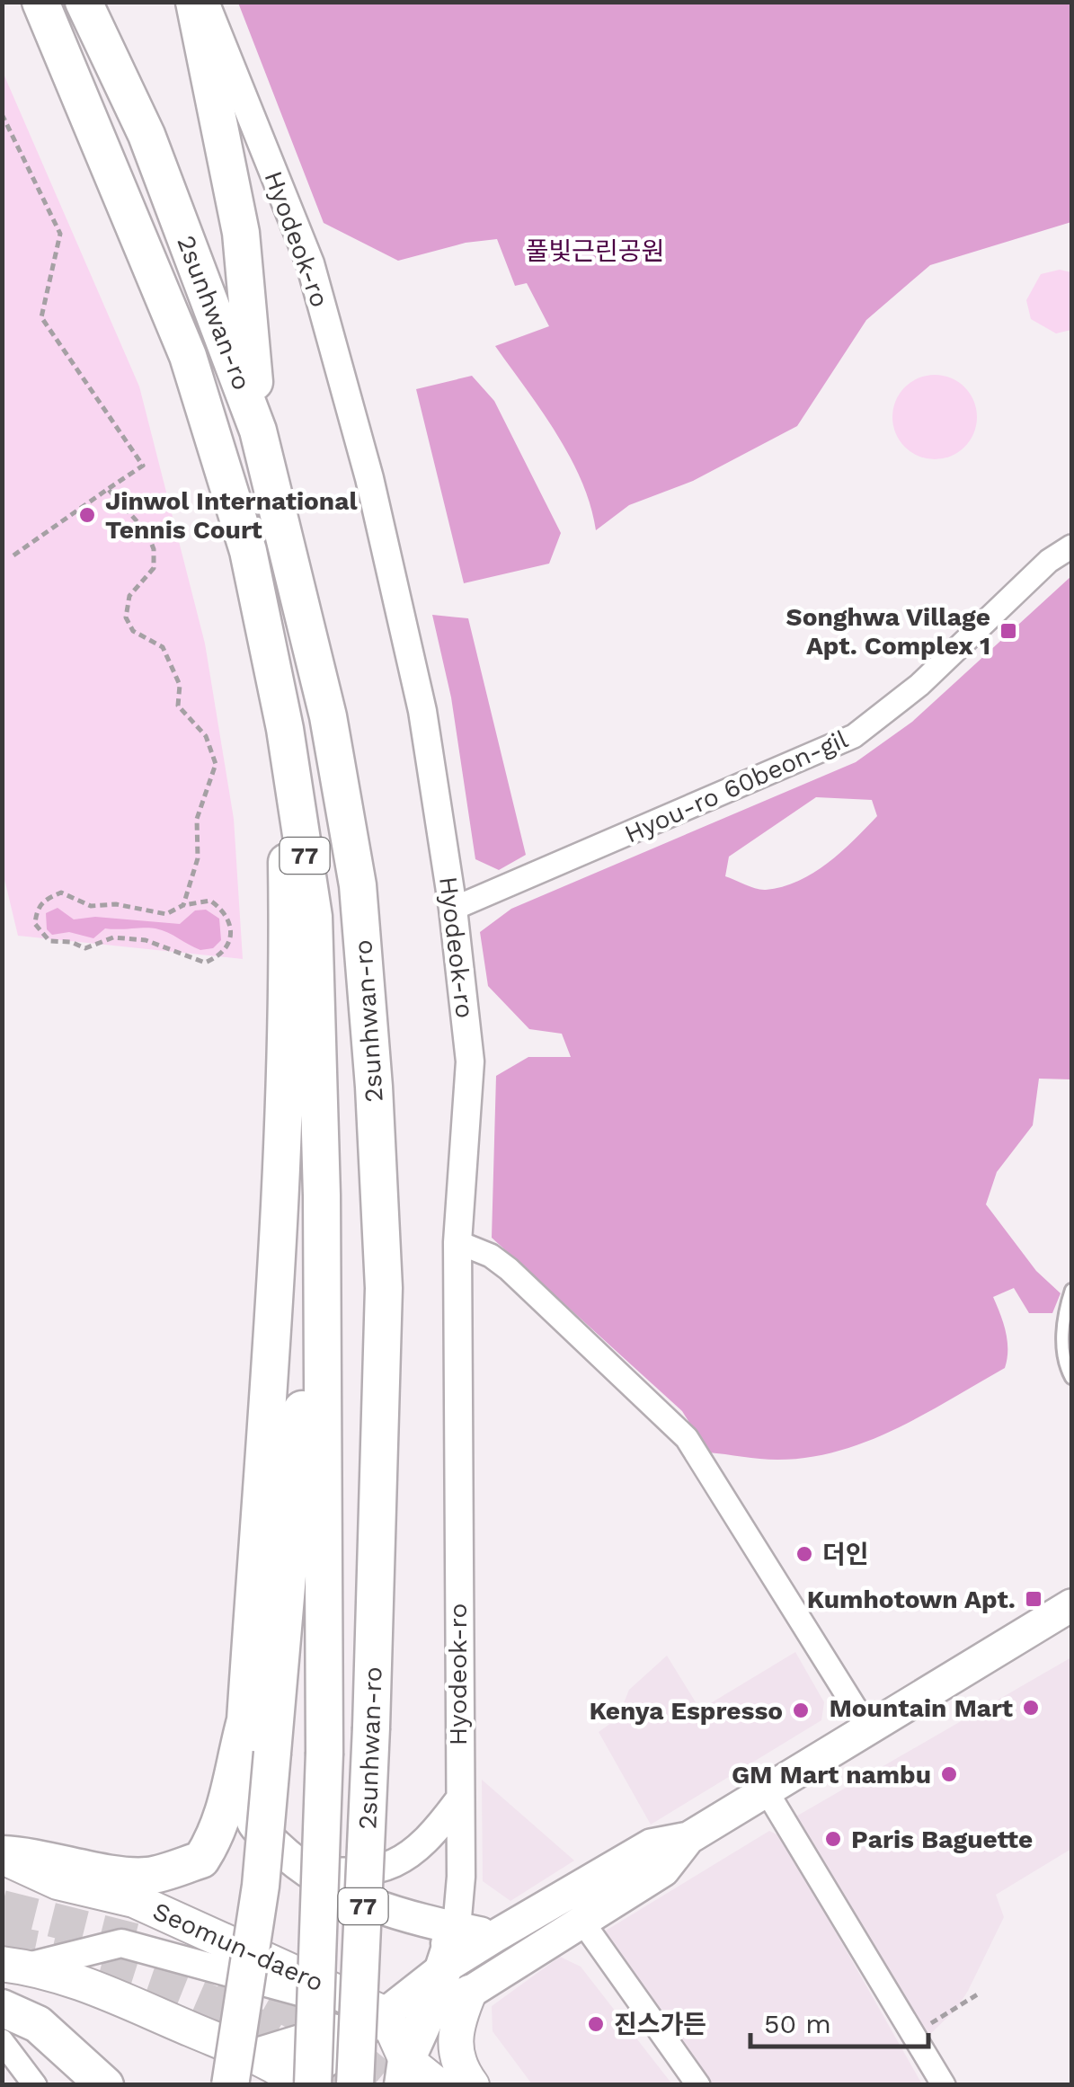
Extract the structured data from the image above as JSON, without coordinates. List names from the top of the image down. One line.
{"streets":{"highway":["2sunhwan-ro","77"],"main road":["Seomun-daero"],"street":["Hyodeok-ro","Hyou-ro 60beon-gil"]},"crossings":[["Hyodeok-ro","Hyou-ro 60beon-gil"]],"parks":["풀빛근린공원"],"places":{"other":["Jinwol International Tennis Court","더인","Mountain Mart","Kenya Espresso","GM Mart nambu","Paris Baguette","진스가든"],"transit":["Songhwa Village Apt. Complex 1","Kumhotown Apt."]},"scale_bar":"50 m"}
